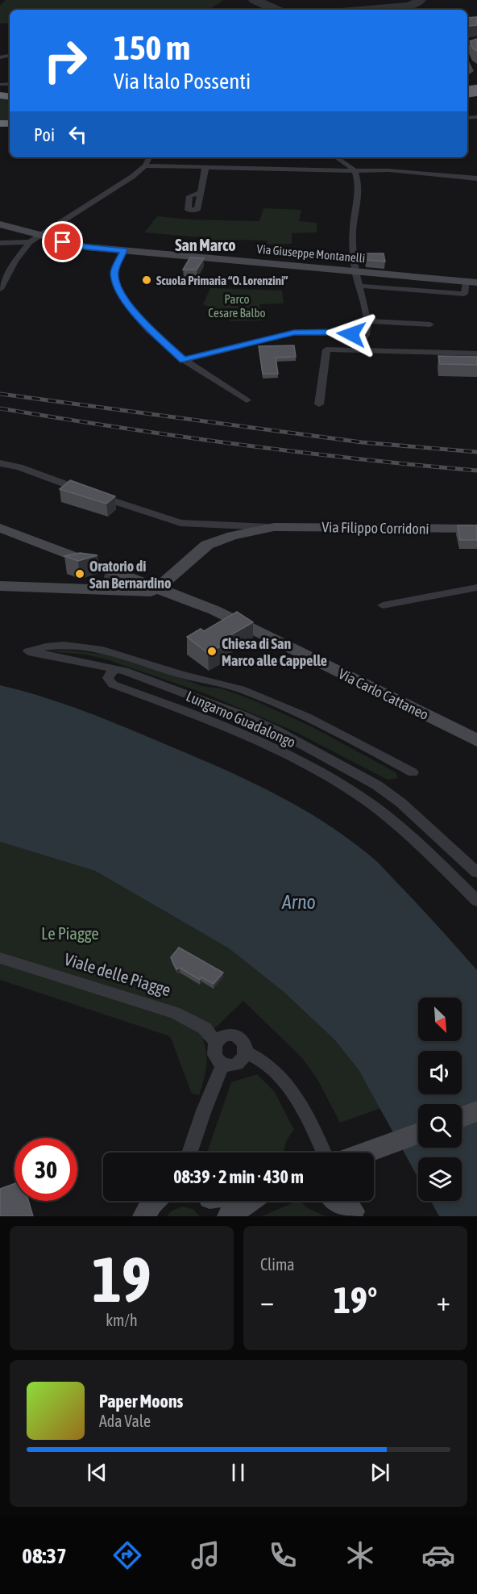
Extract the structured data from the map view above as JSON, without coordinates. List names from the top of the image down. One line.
{"streets":{"street":["Via Giuseppe Montanelli","Via Filippo Corridoni","Via Carlo Cattaneo","Lungarno Guadalongo","Viale delle Piagge"]},"crossings":[["Via Filippo Corridoni","Via Carlo Cattaneo"]],"districts":["San Marco"],"water":["Arno"],"parks":["Parco Cesare Balbo","Le Piagge"],"places":["Scuola Primaria “O. Lorenzini”","Oratorio di San Bernardino","Chiesa di San Marco alle Cappelle"],"north":"bottom right","page":{"turn":["150 m","Via Italo Possenti"],"then":"Poi","limit":"30","trip":"08:39 · 2 min · 430 m","tile":[["19","km/h"],"Clima"],"heat":["−","19°","+"],"song":["Paper Moons","Ada Vale"],"tabs":"08:37"}}
